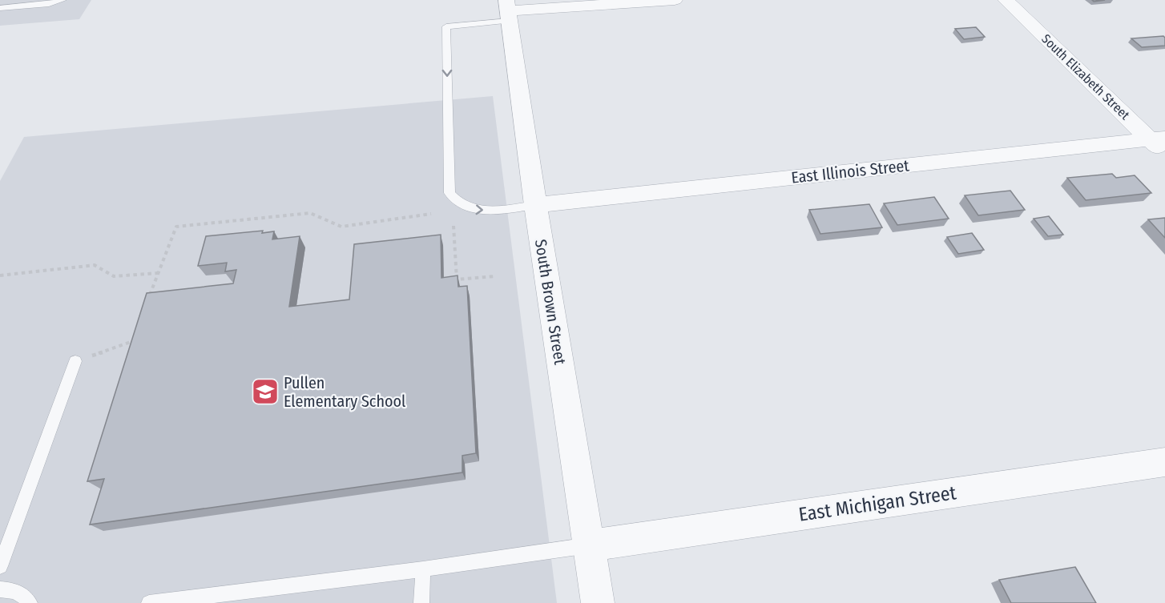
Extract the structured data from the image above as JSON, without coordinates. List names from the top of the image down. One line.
{"streets":{"street":["South Elizabeth Street","East Illinois Street","South Brown Street","East Michigan Street"]},"crossings":[["South Elizabeth Street","East Illinois Street"],["East Illinois Street","South Brown Street"],["South Brown Street","East Michigan Street"]],"places":{"school or university":["Pullen Elementary School"]}}
